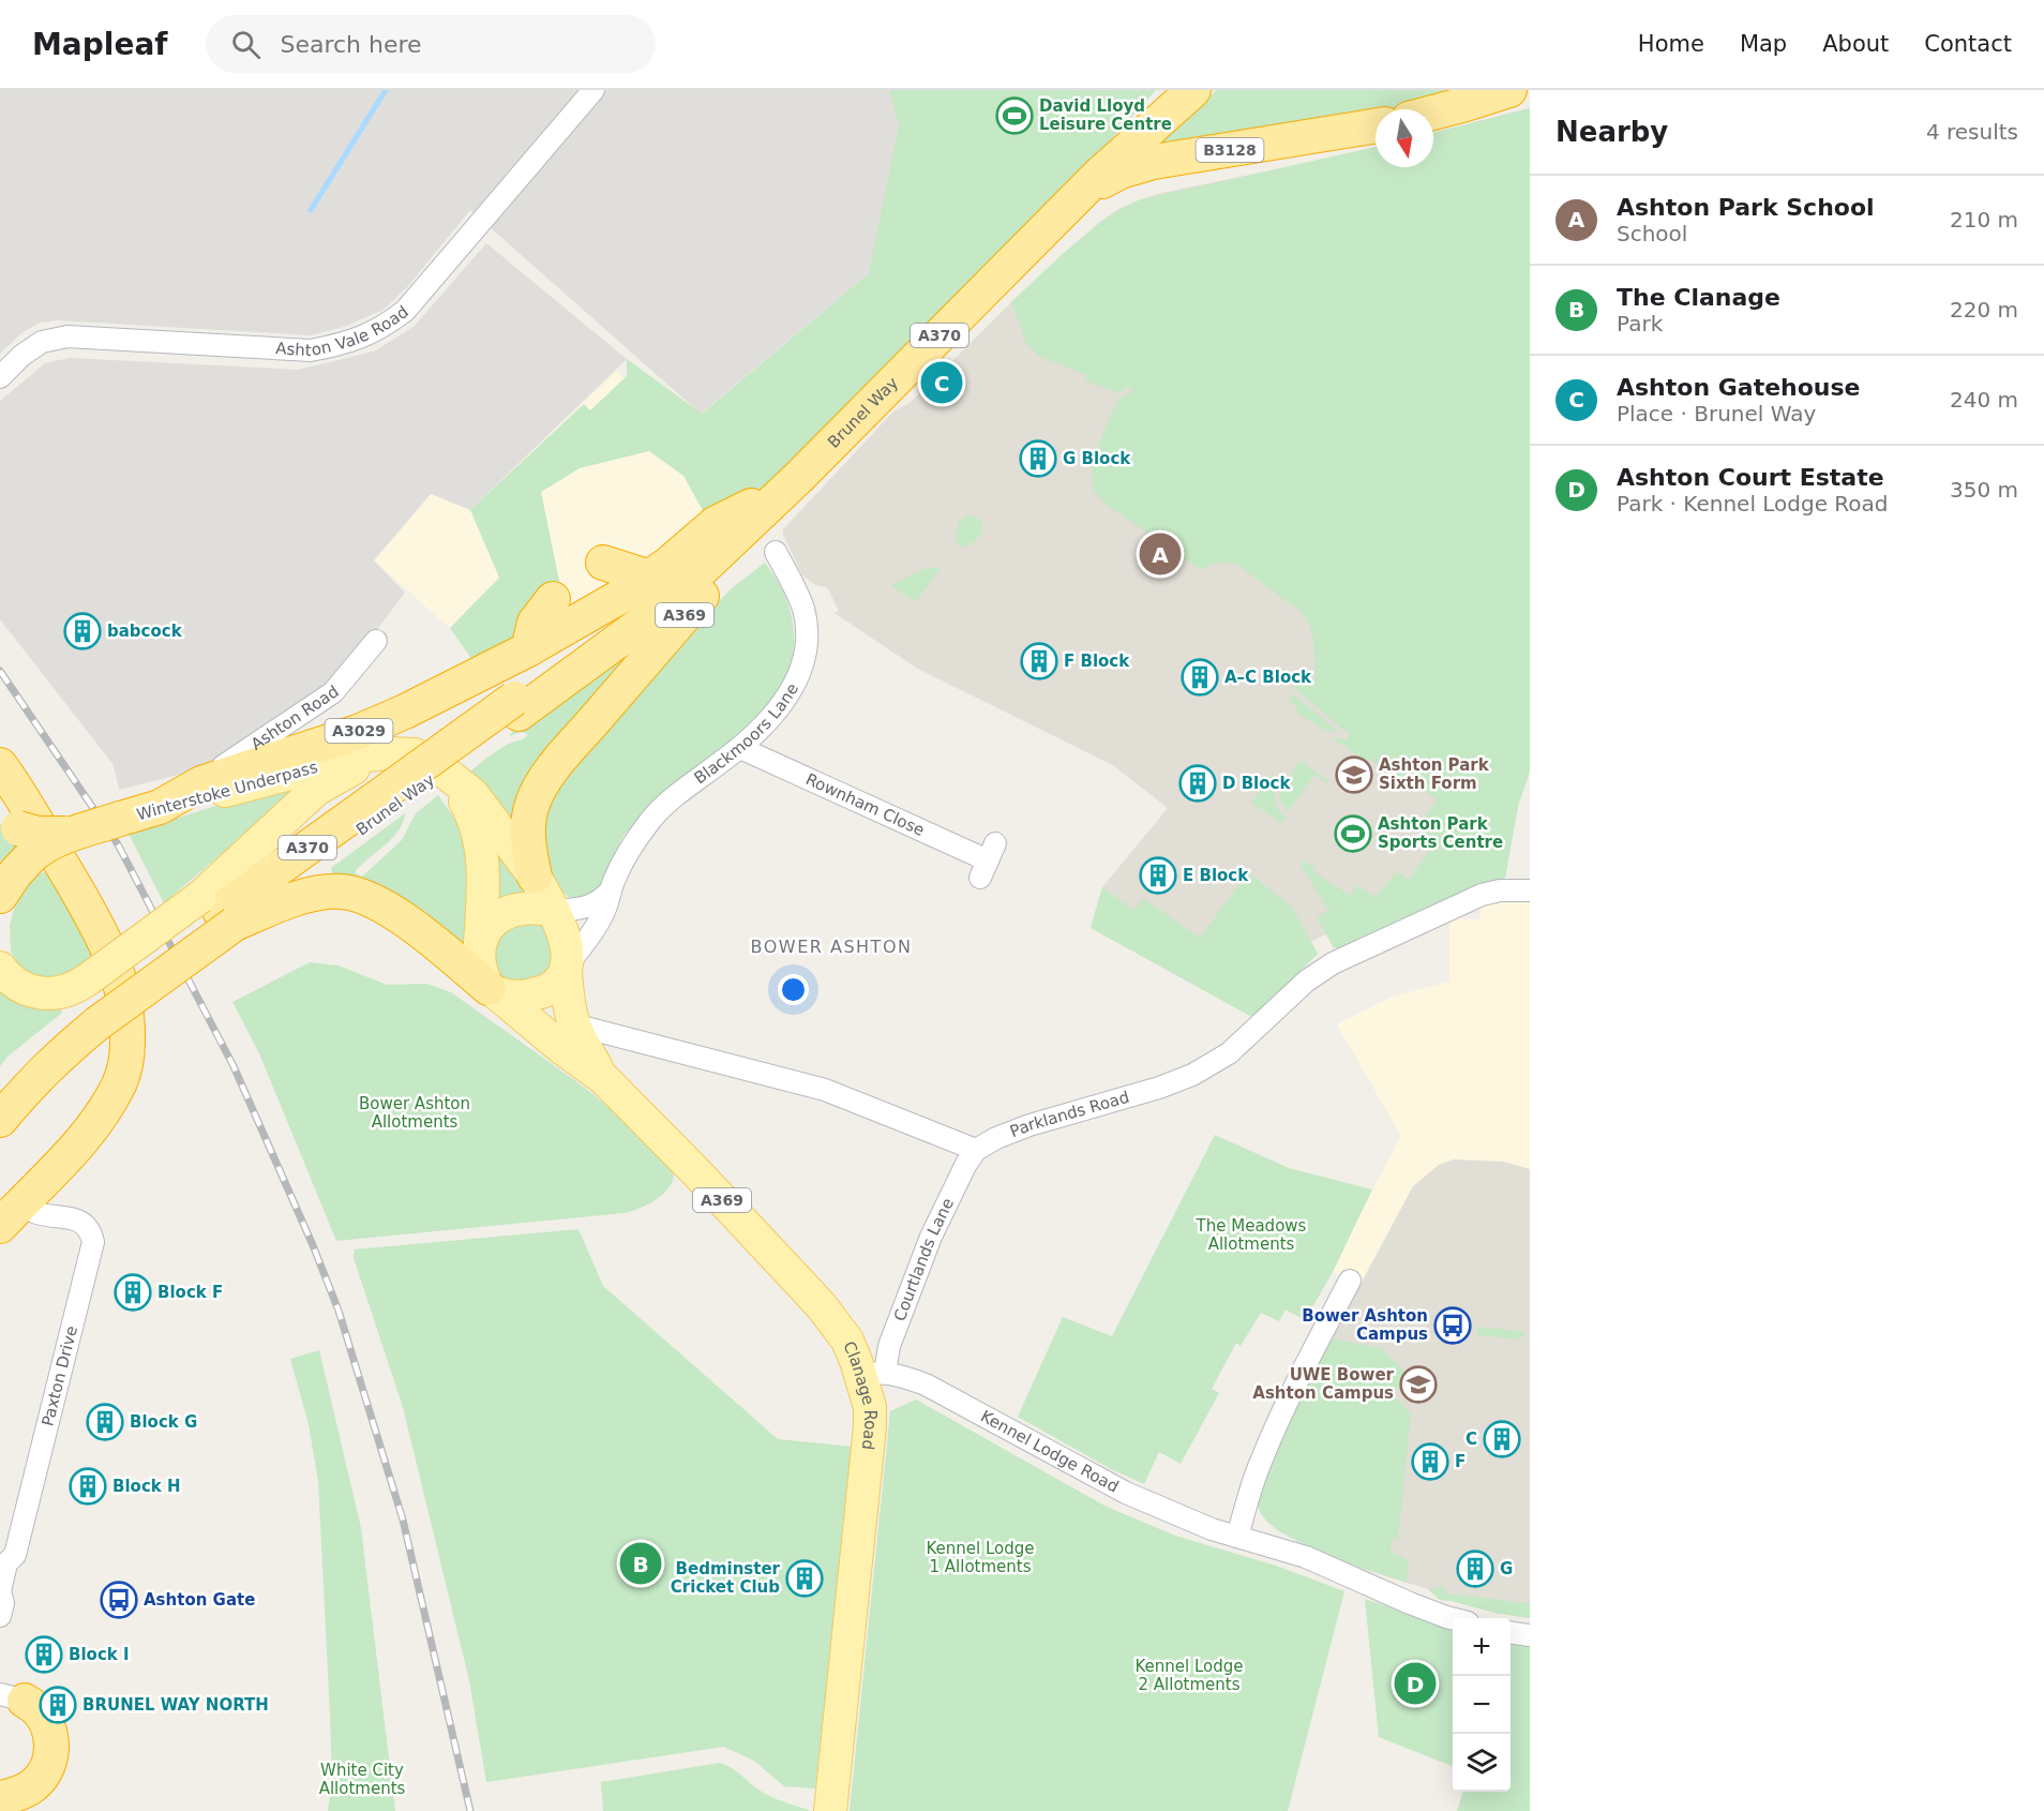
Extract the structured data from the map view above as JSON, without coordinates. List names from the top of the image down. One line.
{"streets":{"highway":["B3128","A370","Brunel Way","A369","A3029","Winterstoke Underpass"],"main road":["Clanage Road"],"street":["Ashton Vale Road","Ashton Road","Blackmoors Lane","Rownham Close","Parklands Road","Courtlands Lane","Paxton Drive","Kennel Lodge Road"]},"crossings":[["B3128","A370"],["B3128","Brunel Way"],["A370","Brunel Way"],["Brunel Way","A369"],["Brunel Way","A3029"],["Brunel Way","Winterstoke Underpass"],["A369","A3029"],["A369","Blackmoors Lane"],["A369","Winterstoke Underpass"],["A369","Clanage Road"],["Ashton Road","A3029"],["A3029","Winterstoke Underpass"],["Blackmoors Lane","Winterstoke Underpass"],["Blackmoors Lane","Rownham Close"],["Blackmoors Lane","Clanage Road"],["Winterstoke Underpass","Clanage Road"],["Parklands Road","Courtlands Lane"],["Courtlands Lane","Clanage Road"],["Courtlands Lane","Kennel Lodge Road"],["Clanage Road","Kennel Lodge Road"]],"districts":["BOWER ASHTON"],"parks":["Bower Ashton Allotments","The Meadows Allotments","Kennel Lodge 1 Allotments","Kennel Lodge 2 Allotments","White City Allotments"],"places":{"sports":["David Lloyd Leisure Centre","Ashton Park Sports Centre"],"building":["G Block","babcock","F Block","A–C Block","D Block","E Block","Block F","Block G","C","F","Block H","G","Bedminster Cricket Club","Block I","BRUNEL WAY NORTH"],"school or university":["Ashton Park Sixth Form","UWE Bower Ashton Campus"],"bus stop":["Bower Ashton Campus","Ashton Gate"]},"north":"bottom","page":{"header":"Mapleaf","search":"Search here","nav":["Home","Map","About","Contact"],"heading":["Nearby","4 results"],"list":[{"mark":"A","name":"Ashton Park School","note":"School","value":"210 m"},{"mark":"B","name":"The Clanage","note":"Park","value":"220 m"},{"mark":"C","name":"Ashton Gatehouse","note":"Place · Brunel Way","value":"240 m"},{"mark":"D","name":"Ashton Court Estate","note":"Park · Kennel Lodge Road","value":"350 m"}],"pins":["C","A","B","D"],"map_buttons":["+","−"]}}
